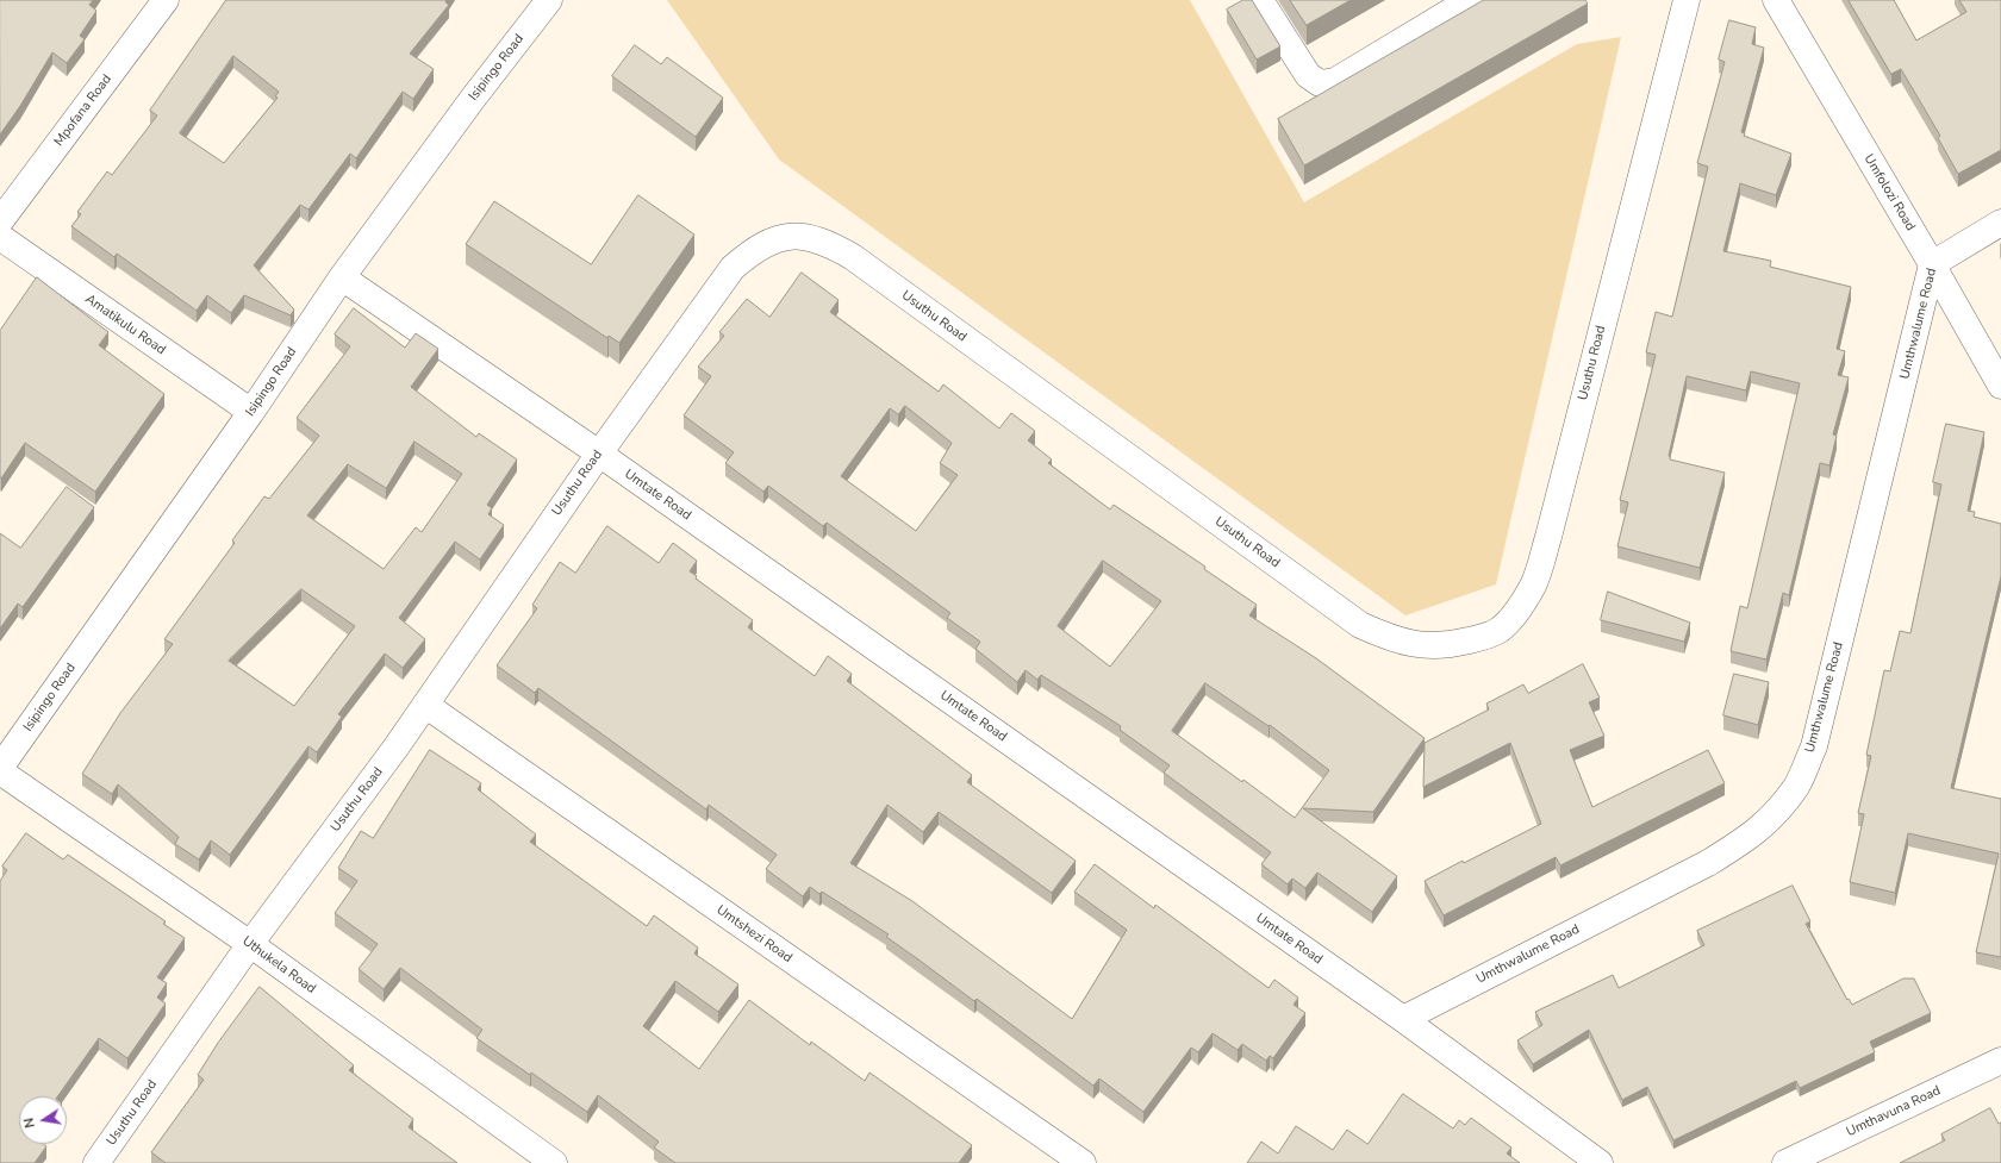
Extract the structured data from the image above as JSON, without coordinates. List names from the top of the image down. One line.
{"streets":{"street":["Isipingo Road","Mpofana Road","Umfolozi Road","Usuthu Road","Umthwalume Road","Amatikulu Road","Umtate Road","Umtshezi Road","Uthukela Road","Umthavuna Road"]},"crossings":[["Isipingo Road","Amatikulu Road"],["Isipingo Road","Umtate Road"],["Isipingo Road","Uthukela Road"],["Umfolozi Road","Umthwalume Road"],["Usuthu Road","Umtate Road"],["Usuthu Road","Umtshezi Road"],["Usuthu Road","Uthukela Road"],["Umthwalume Road","Umtate Road"]],"north":"left"}
